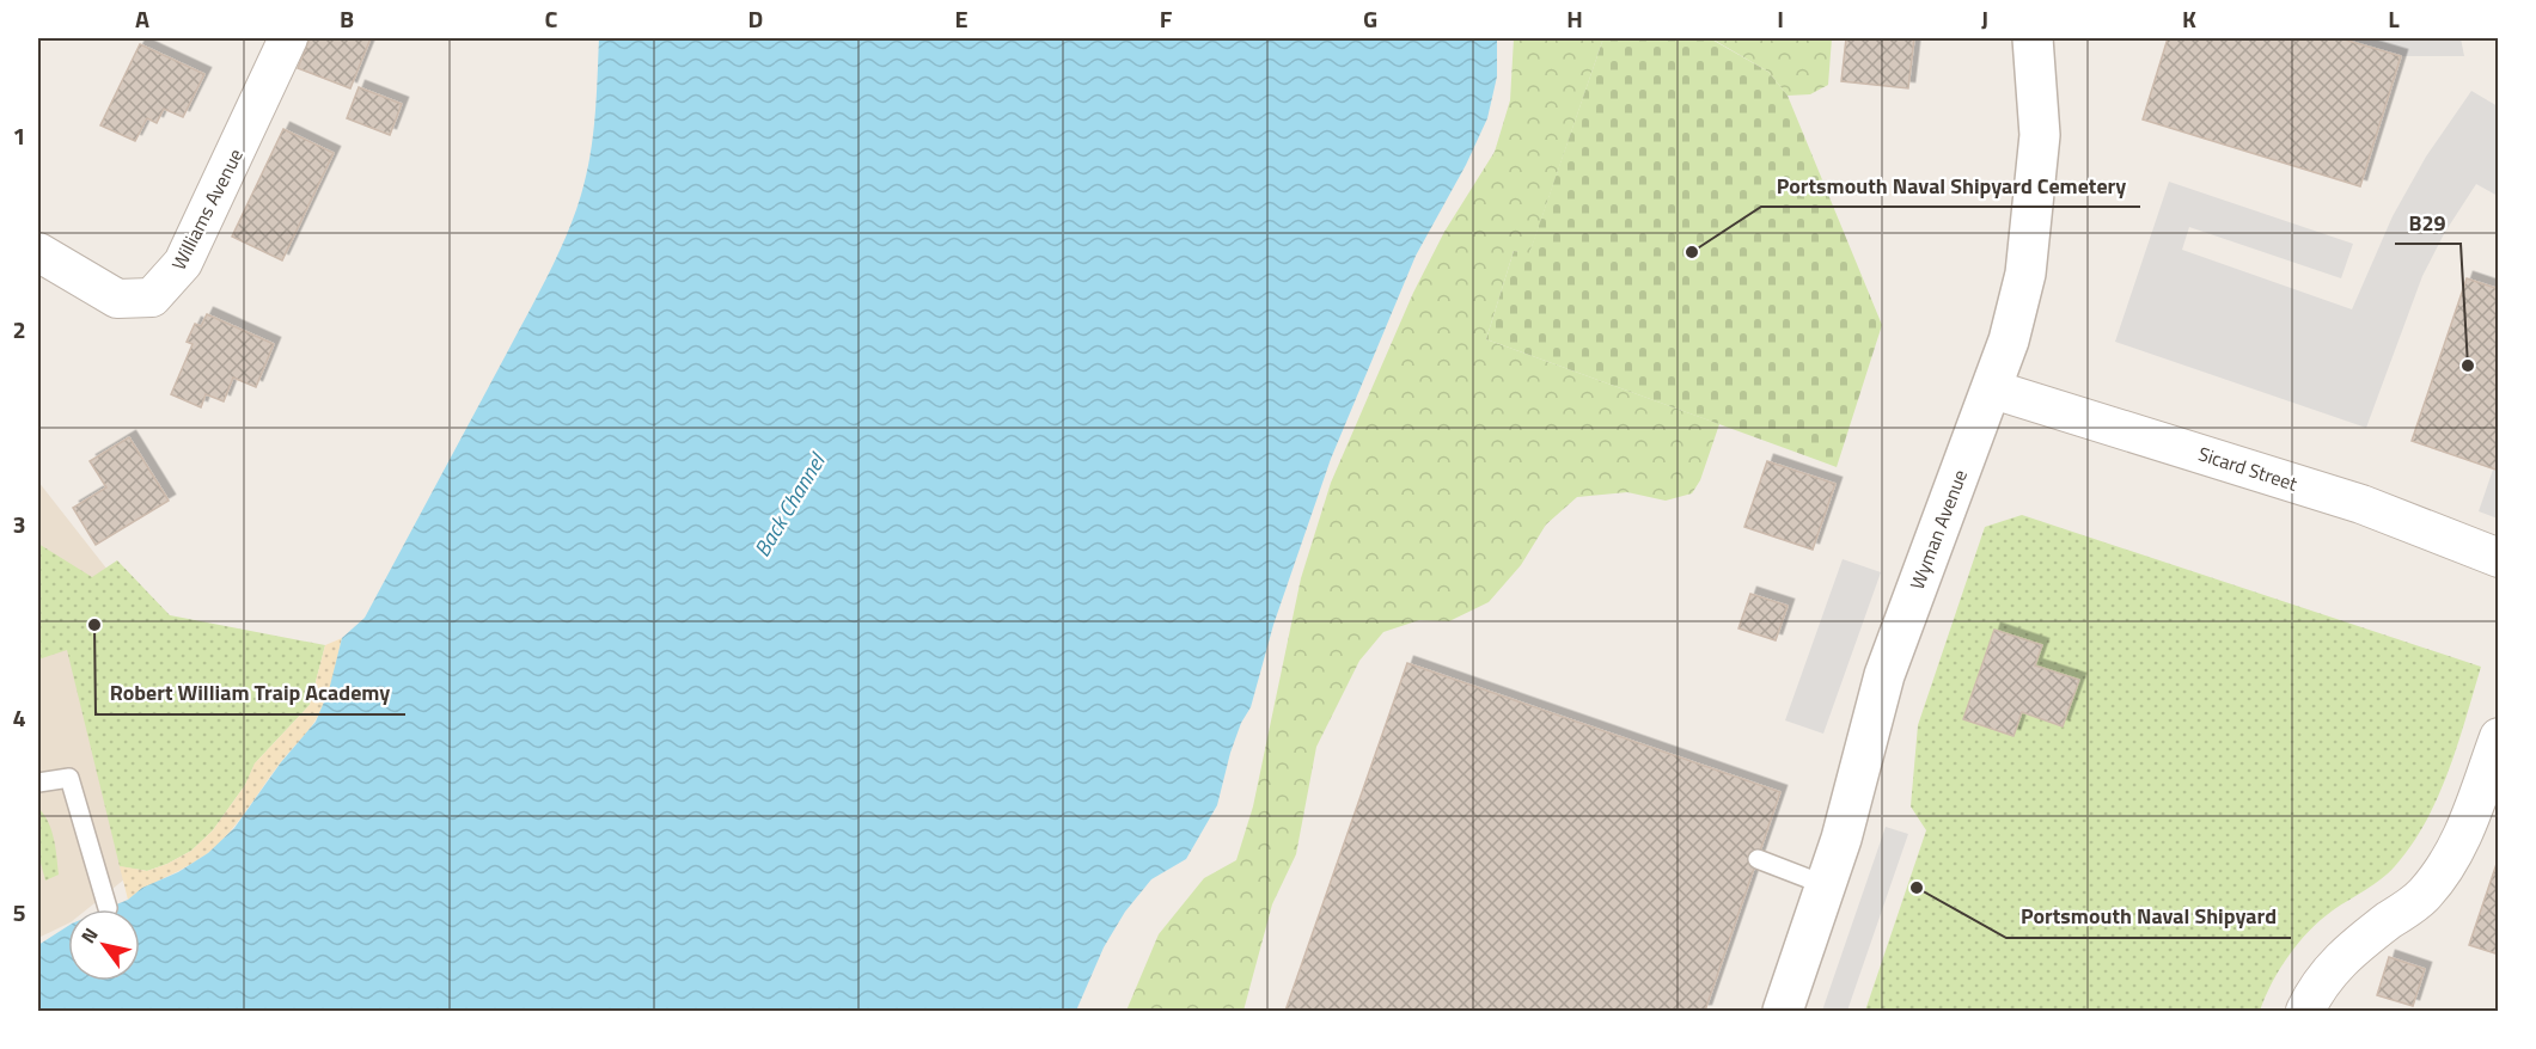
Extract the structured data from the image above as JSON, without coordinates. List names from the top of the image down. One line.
{"streets":{"street":["Williams Avenue","Sicard Street","Wyman Avenue"]},"crossings":[["Sicard Street","Wyman Avenue"]],"water":["Back Channel"],"places":["Portsmouth Naval Shipyard Cemetery","B29","Robert William Traip Academy","Portsmouth Naval Shipyard"],"north":"top left","grid":{"columns":["A","B","C","D","E","F","G","H","I","J","K","L"],"rows":["1","2","3","4","5"]}}
